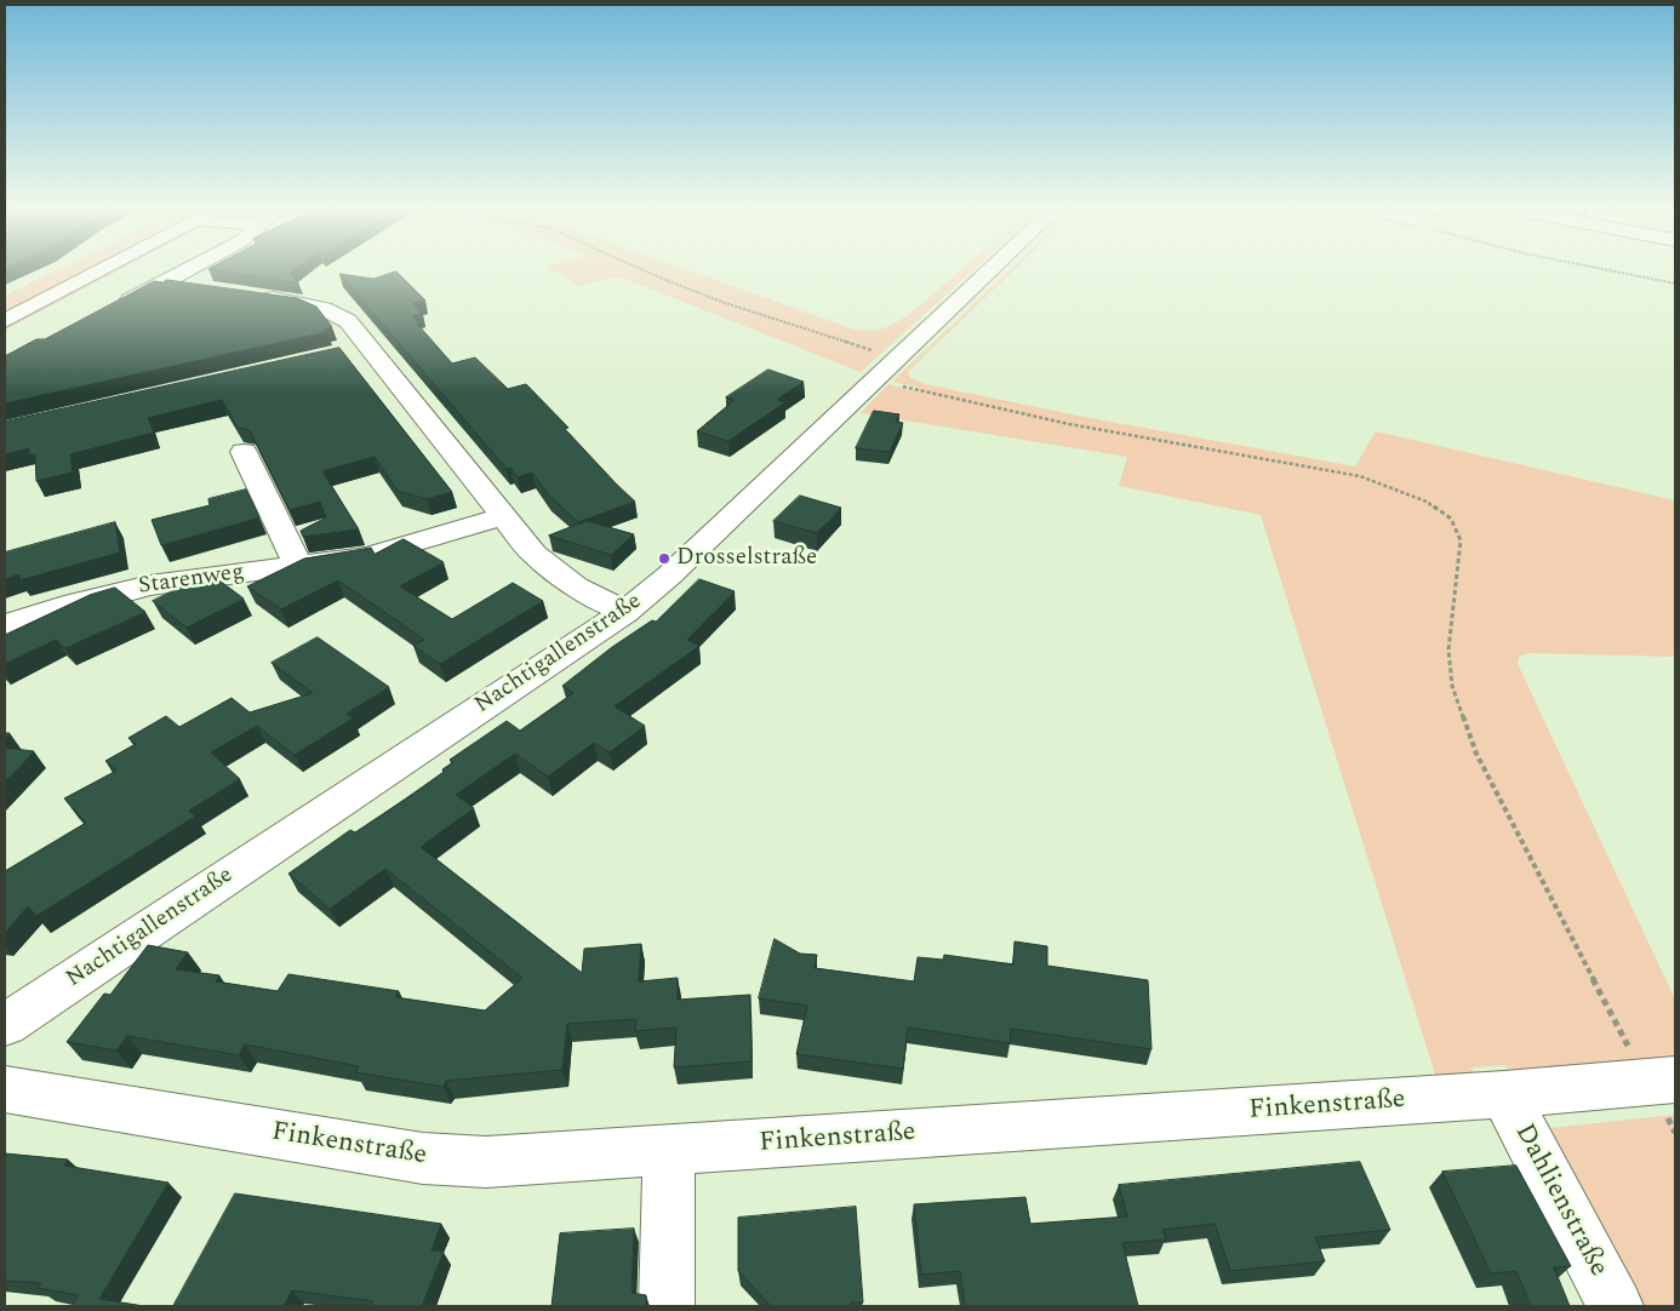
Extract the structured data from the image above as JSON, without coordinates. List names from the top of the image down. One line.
{"streets":{"street":["Starenweg","Nachtigallenstraße","Finkenstraße","Dahlienstraße"]},"crossings":[["Finkenstraße","Dahlienstraße"]],"places":["Drosselstraße"]}
